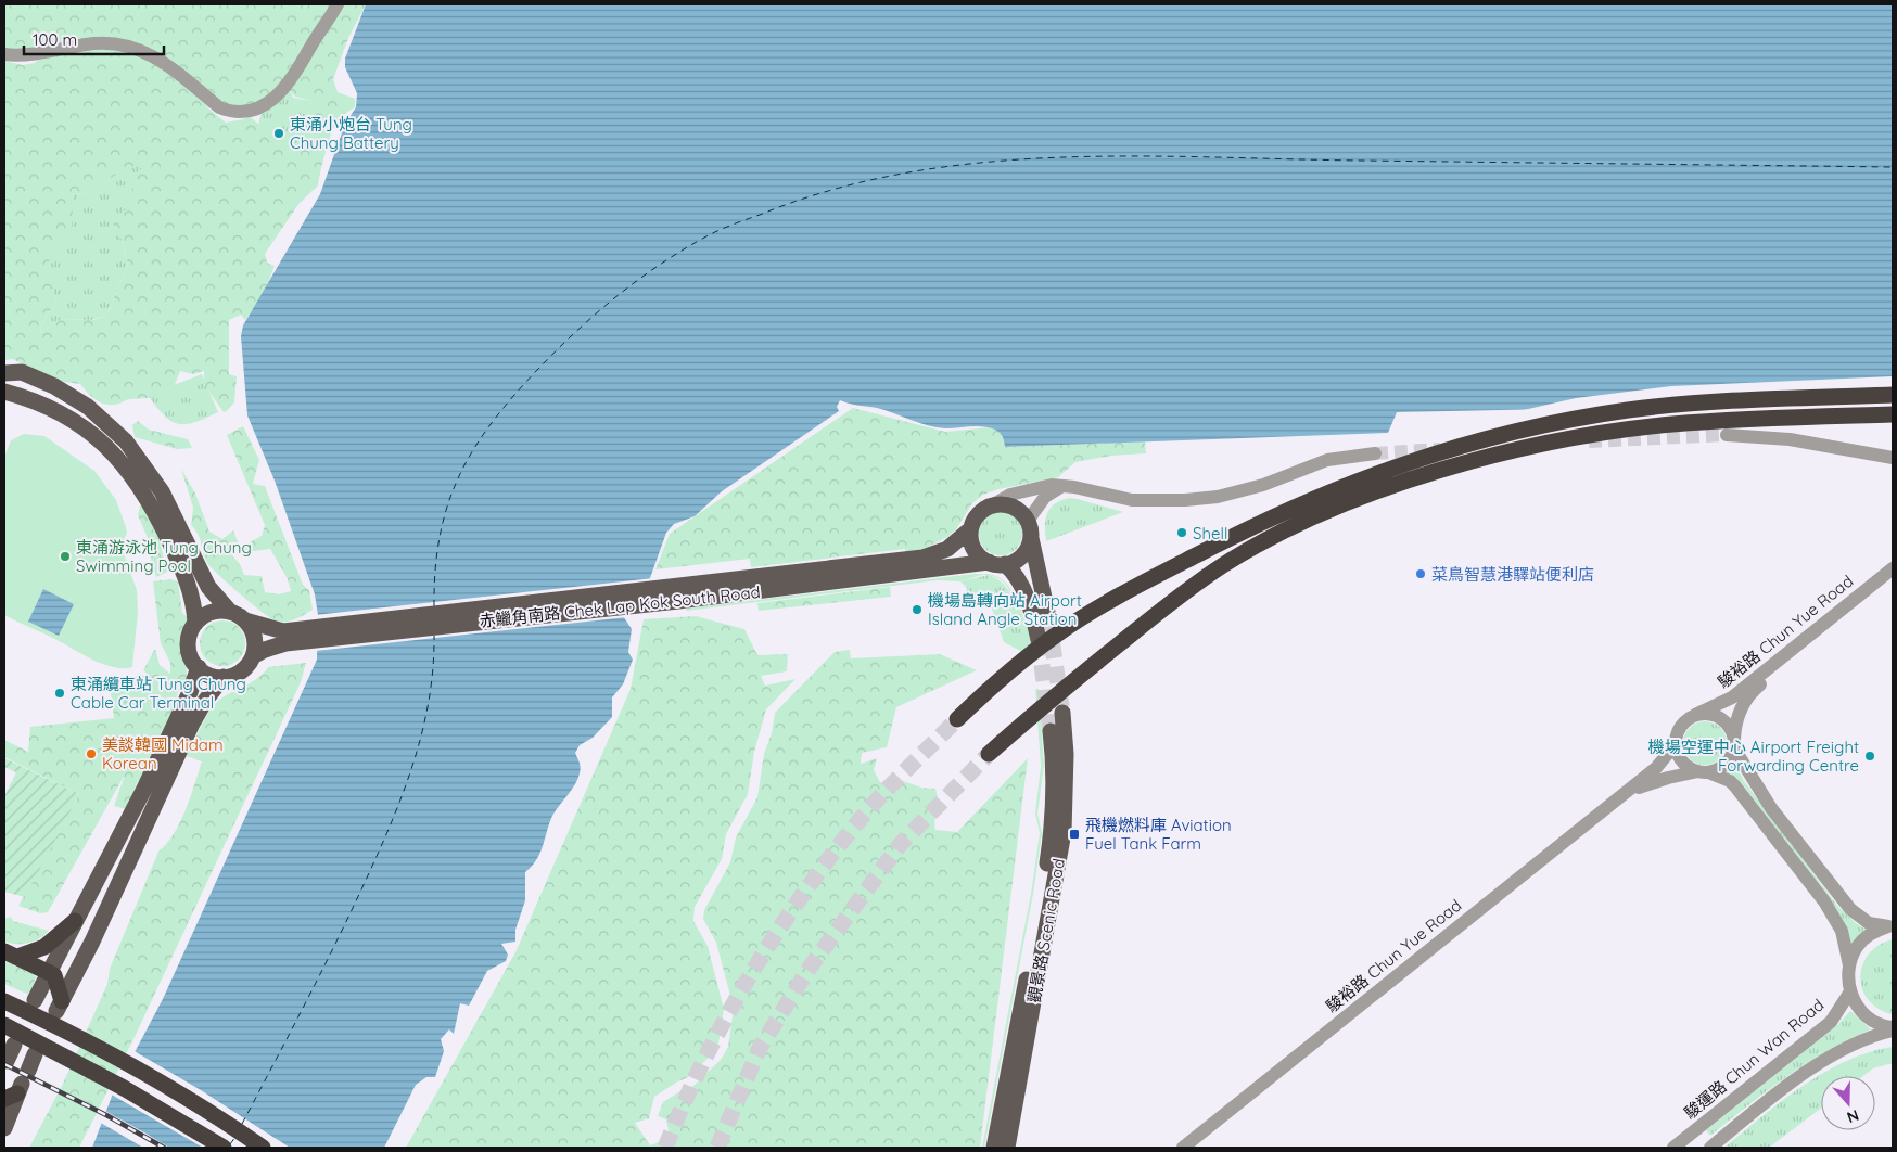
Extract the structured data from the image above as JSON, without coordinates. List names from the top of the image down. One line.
{"streets":{"main road":["赤鱲角南路 Chek Lap Kok South Road","觀景路 Scenic Road"],"street":["駿裕路 Chun Yue Road","駿運路 Chun Wan Road"]},"places":{"other":["東涌小炮台 Tung Chung Battery","Shell","東涌游泳池 Tung Chung Swimming Pool","菜鳥智慧港驛站便利店","機場島轉向站 Airport Island Angle Station","東涌纜車站 Tung Chung Cable Car Terminal","美談韓國 Midam Korean","機場空運中心 Airport Freight Forwarding Centre"],"transit":["飛機燃料庫 Aviation Fuel Tank Farm"]},"scale_bar":"100 m","north":"bottom"}
